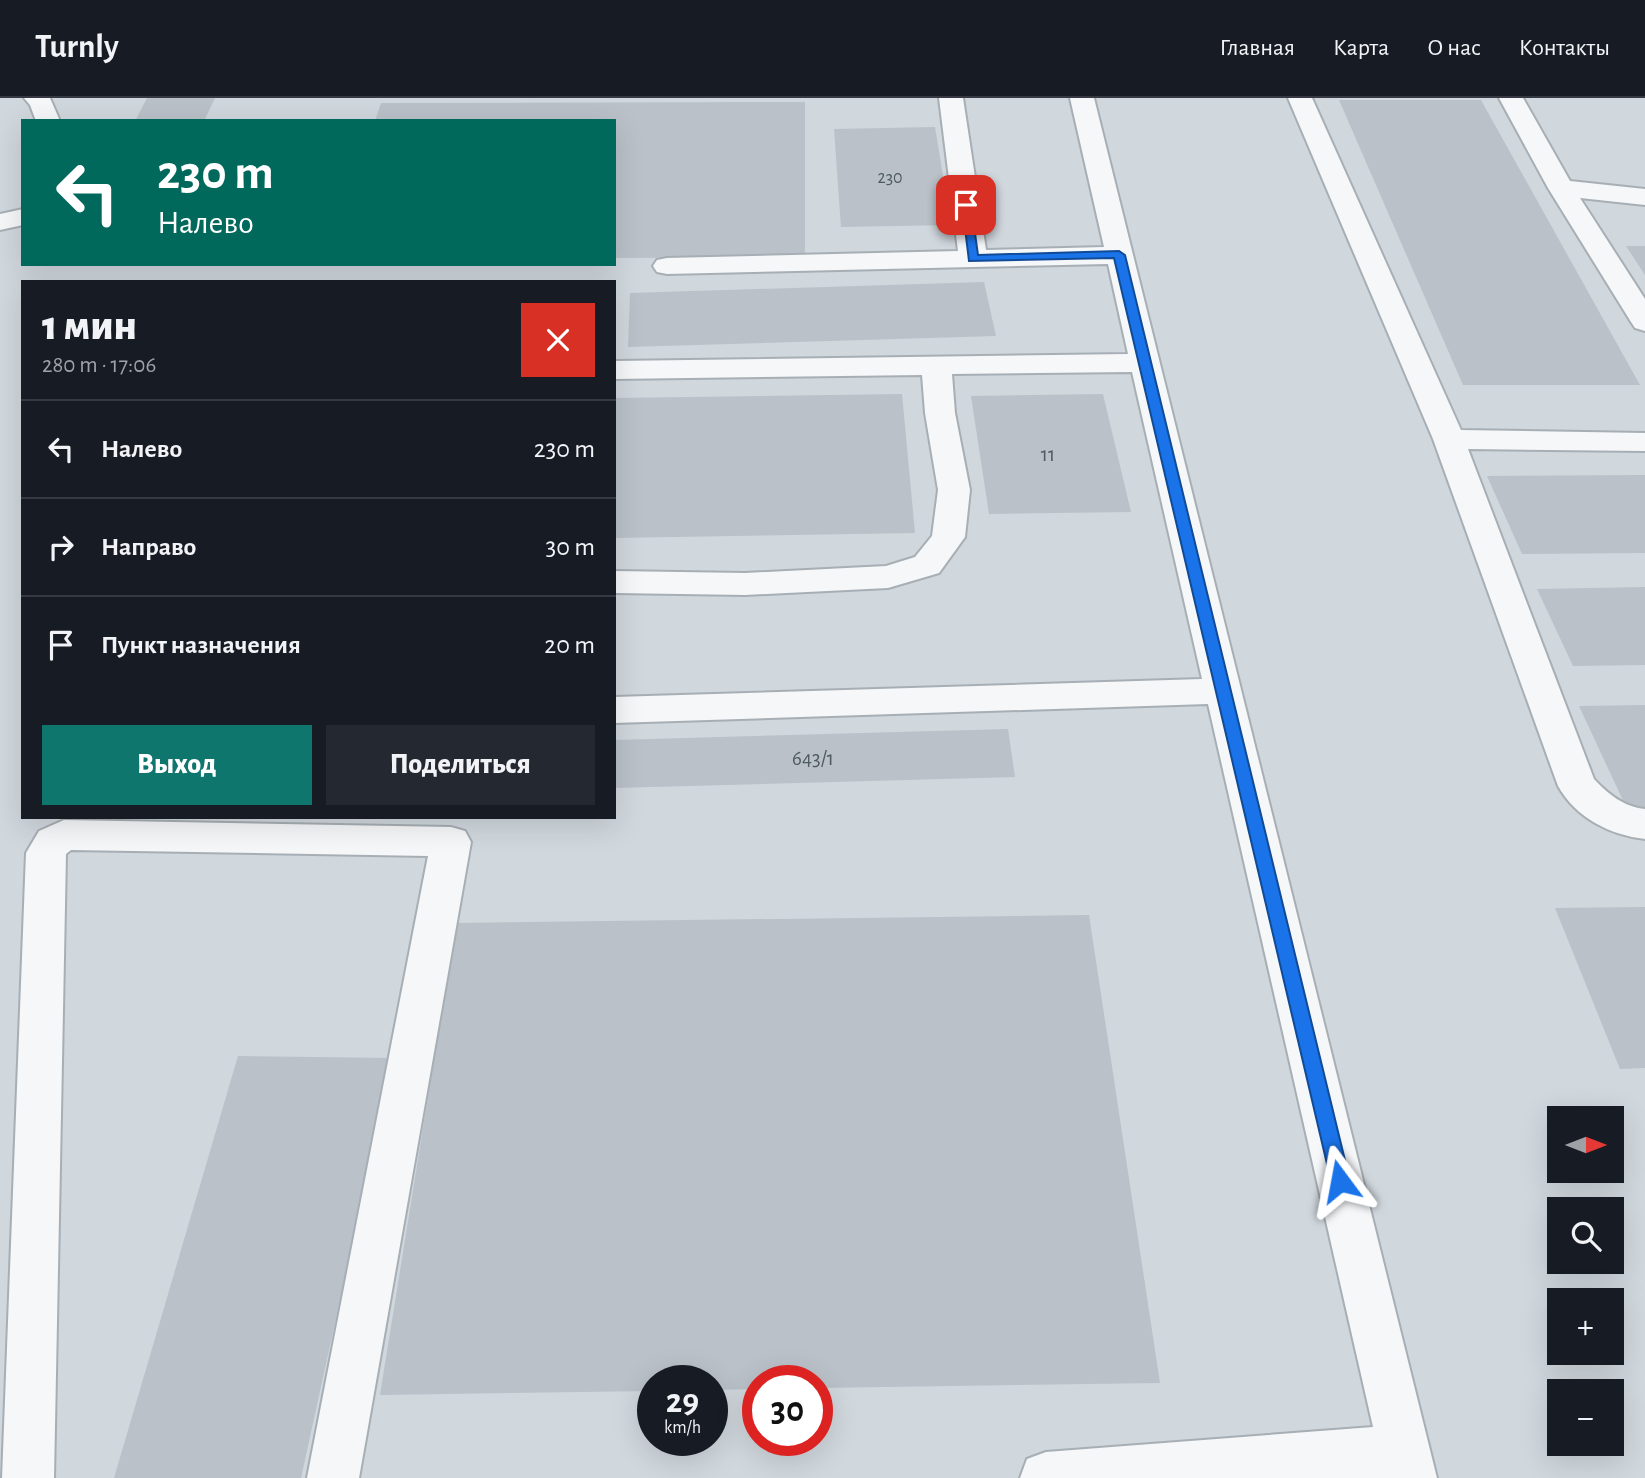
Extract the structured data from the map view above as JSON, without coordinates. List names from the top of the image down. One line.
{"house_numbers":["230","11","643/1"],"north":"right","page":{"header":"Turnly","nav":["Главная","Карта","О нас","Контакты"],"turn":["230 m","Налево"],"heading":["1 мин","280 m · 17:06"],"list":[{"name":"Налево","value":"230 m"},{"name":"Направо","value":"30 m"},{"name":"Пункт назначения","value":"20 m"}],"buttons":["Выход","Поделиться"],"map_buttons":["+","−"],"speed":"29 km/h","limit":"30"}}
